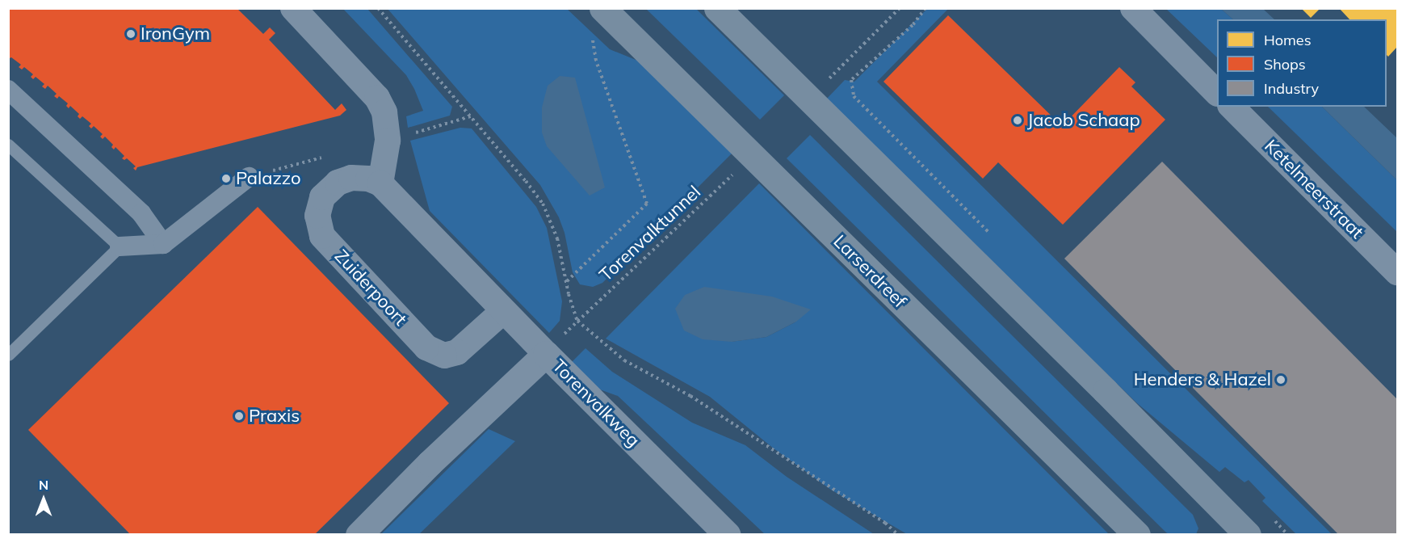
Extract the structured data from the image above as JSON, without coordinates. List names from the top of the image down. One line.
{"streets":{"main road":["Larserdreef"],"street":["Ketelmeerstraat","Zuiderpoort","Torenvalkweg"],"path":["Torenvalktunnel"]},"places":["IronGym","Jacob Schaap","Palazzo","Henders & Hazel","Praxis"],"legend":["Homes","Shops","Industry"],"north":"top"}
